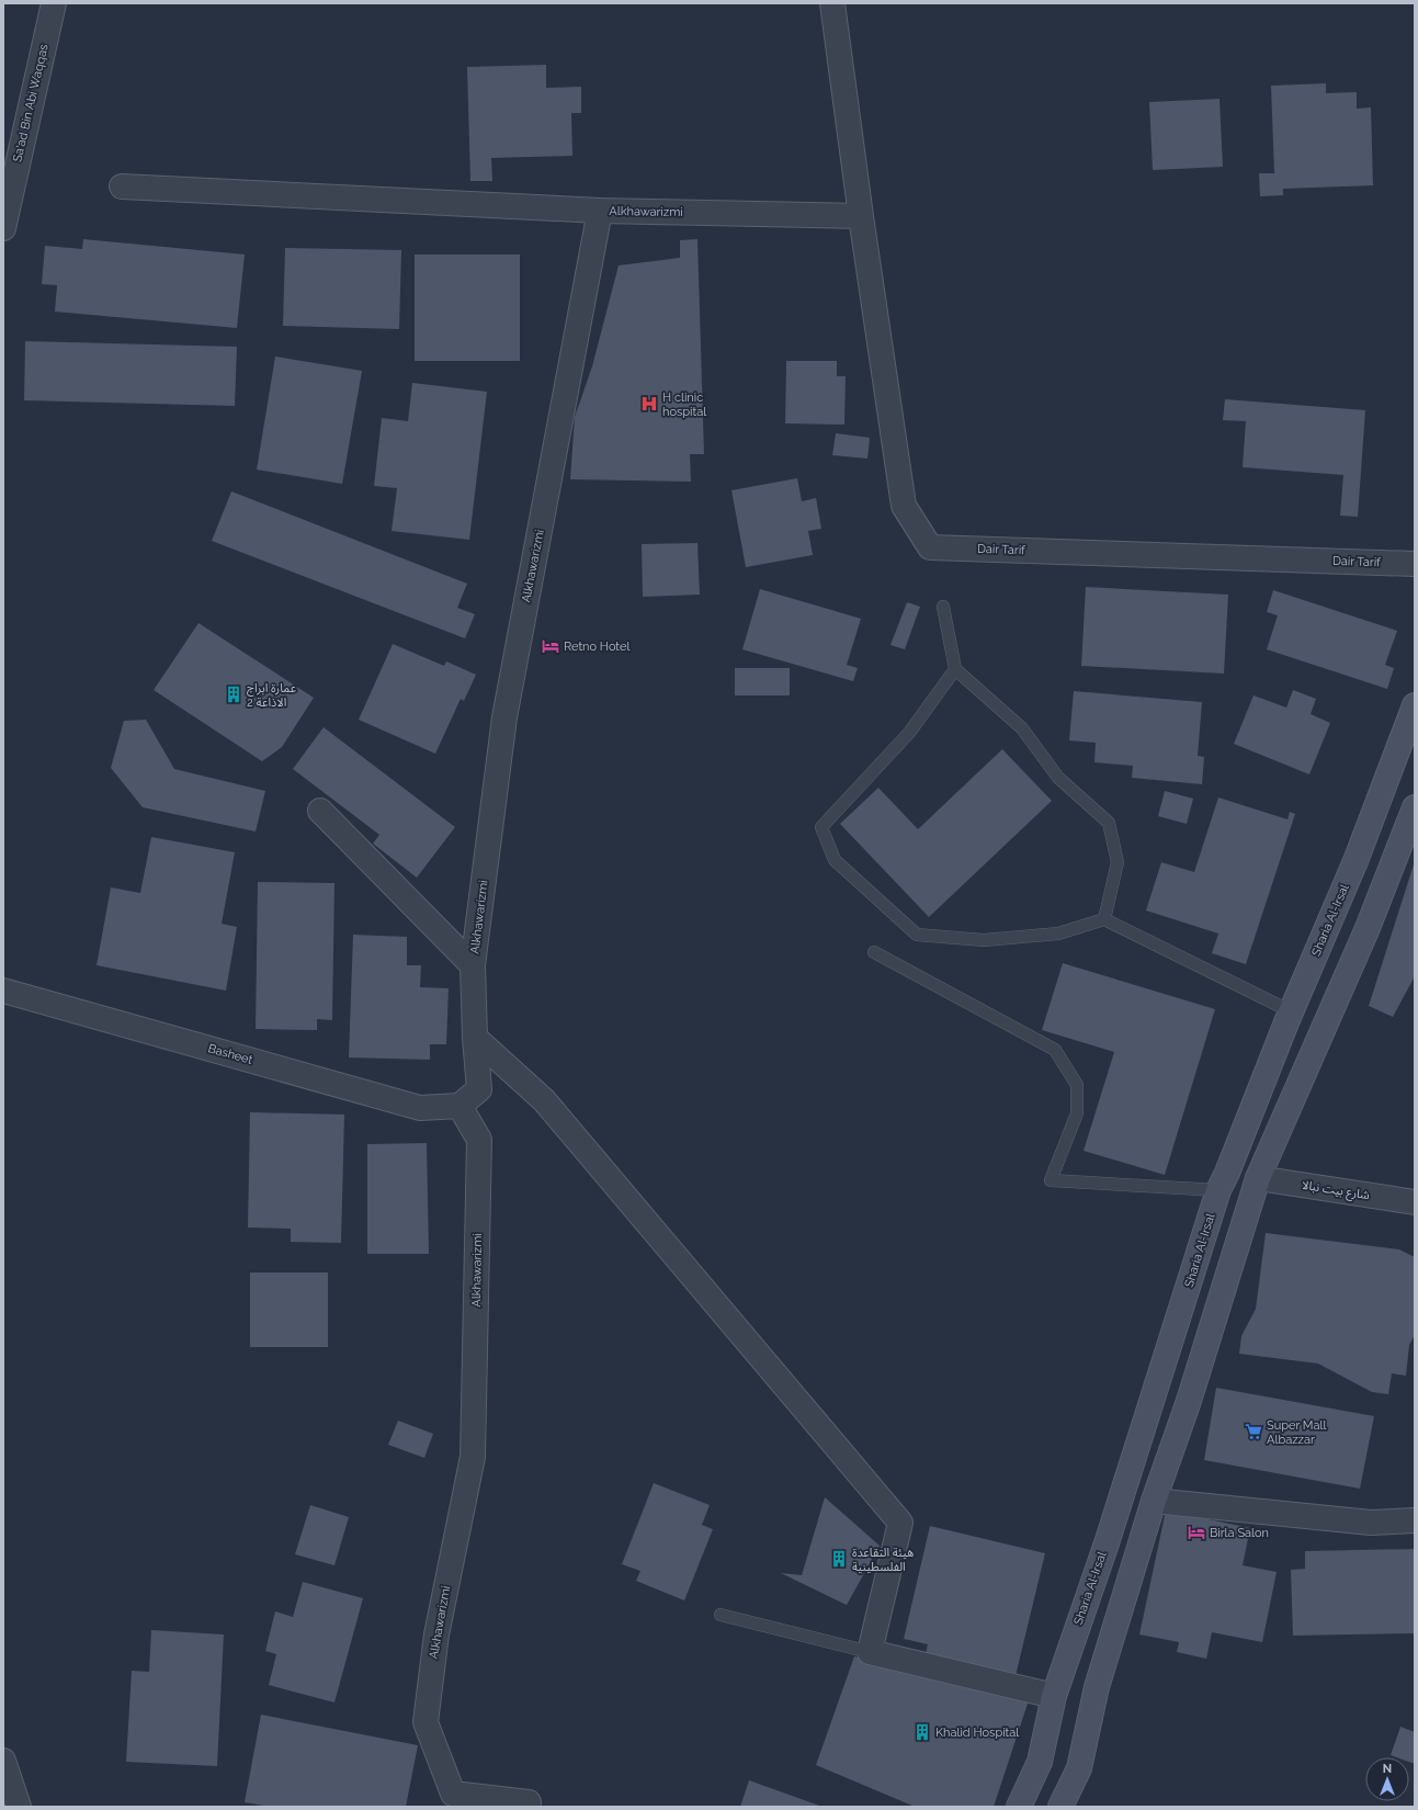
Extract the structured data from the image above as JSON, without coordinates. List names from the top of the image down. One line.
{"streets":{"main road":["Sharia Al-Irsal"],"street":["Sa'ad Bin Abi Waqqas","Alkhawarizmi","Dair Tarif","Basheet","شارع بيت نبالا"]},"crossings":[["Alkhawarizmi","Dair Tarif"],["Alkhawarizmi","Basheet"]],"places":{"hospital":["H clinic hospital"],"hotel":["Retno Hotel","Birla Salon"],"building":["عمارة ابراج الاذاعة 2","هيئة التقاعدة الفلسطينية","Khalid Hospital"],"supermarket":["Super Mall Albazzar"]},"north":"top"}
